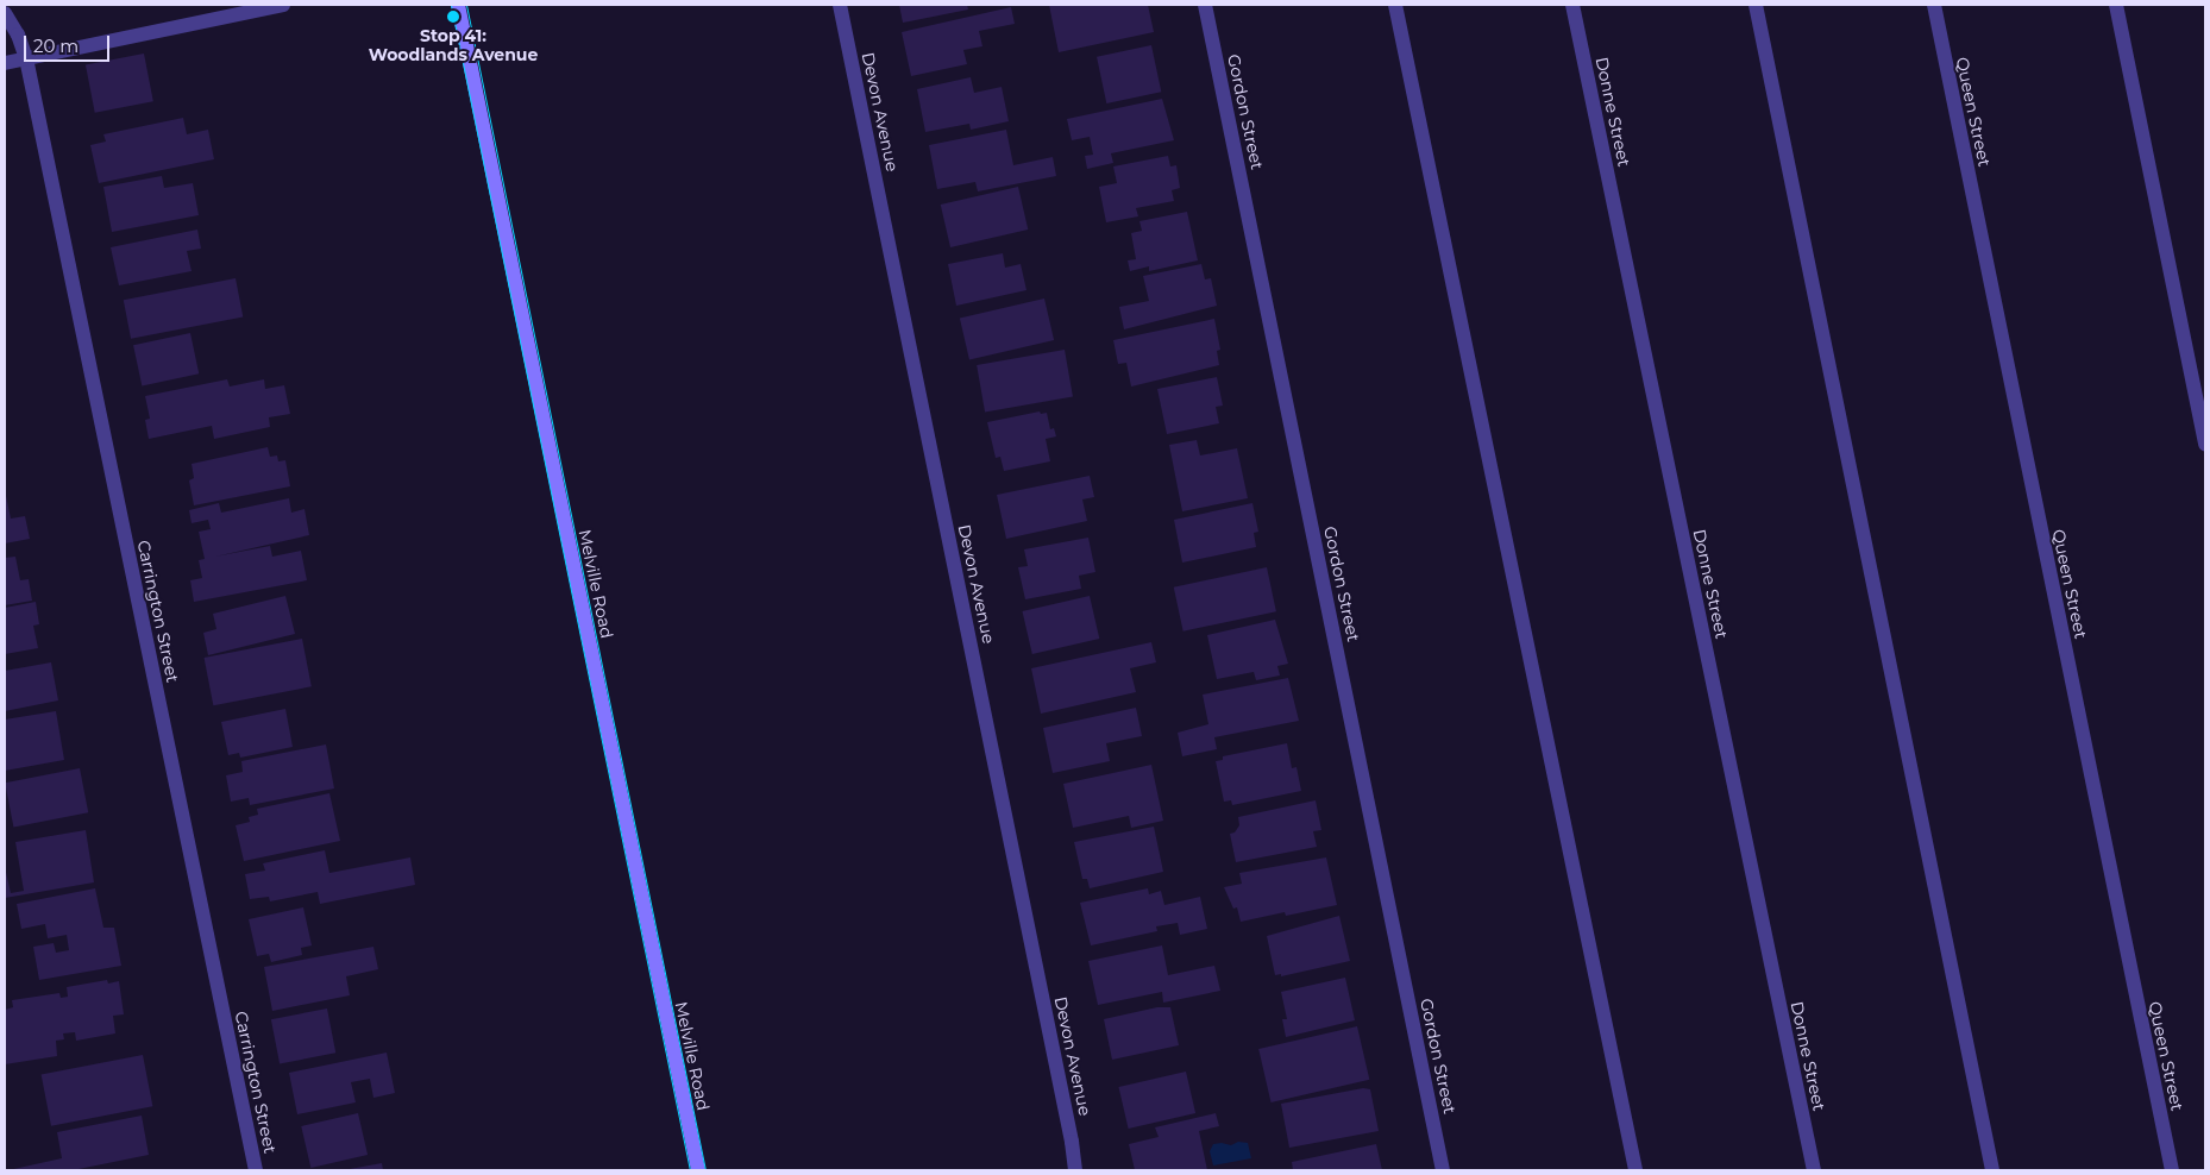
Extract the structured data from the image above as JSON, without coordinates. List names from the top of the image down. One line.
{"streets":{"main road":["Melville Road"],"street":["Devon Avenue","Gordon Street","Donne Street","Queen Street","Carrington Street"]},"places":["Stop 41: Woodlands Avenue"],"scale_bar":"20 m"}
